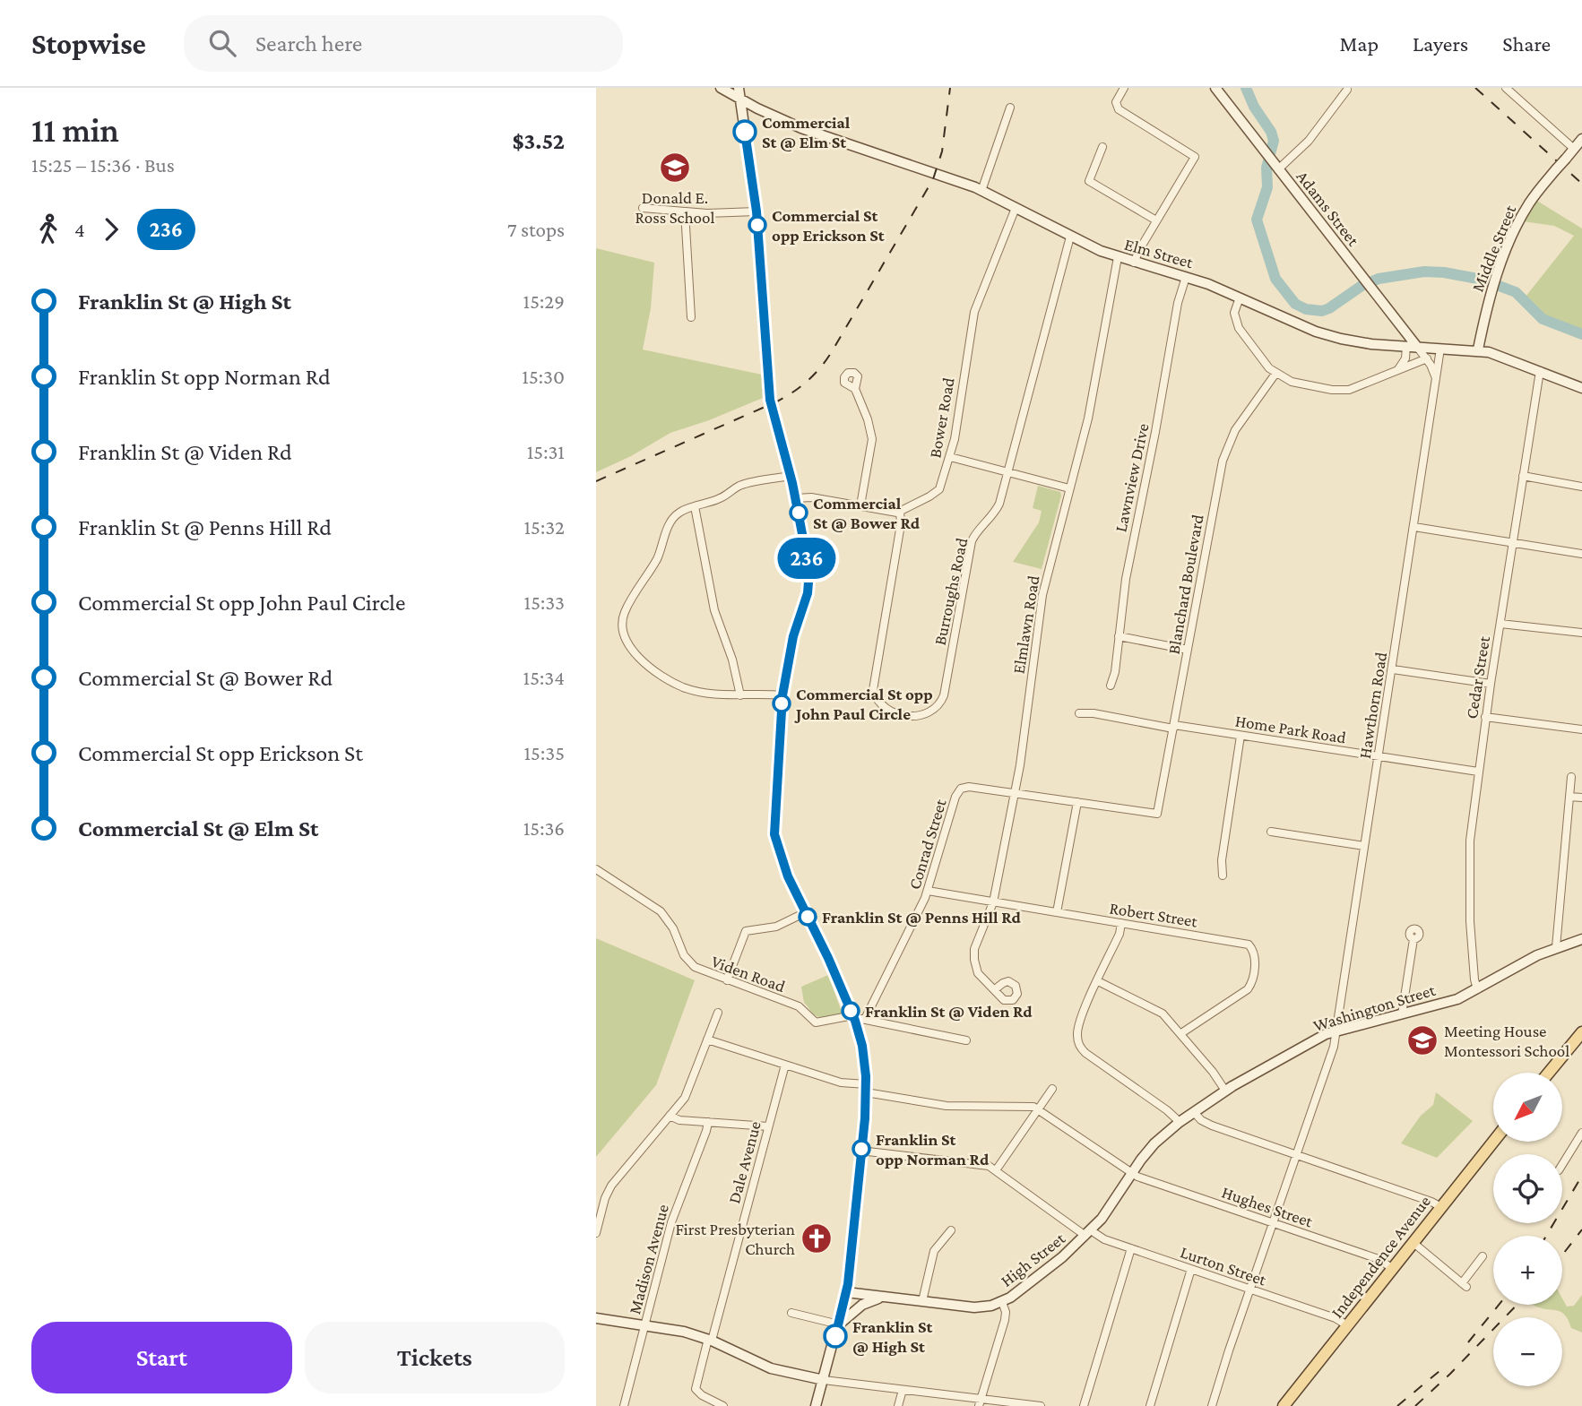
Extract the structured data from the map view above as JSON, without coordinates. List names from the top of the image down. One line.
{"streets":{"main road":["Adams Street","Middle Street","Elm Street","Washington Street","Independence Avenue","High Street"],"street":["Bower Road","Lawnview Drive","Blanchard Boulevard","Burroughs Road","Elmlawn Road","Cedar Street","Hawthorn Road","Home Park Road","Conrad Street","Robert Street","Viden Road","Dale Avenue","Hughes Street","Madison Avenue","Lurton Street"]},"crossings":[["Adams Street","Elm Street"],["Middle Street","Elm Street"],["Elm Street","Bower Road"],["Elm Street","Lawnview Drive"],["Elm Street","Burroughs Road"],["Elm Street","Elmlawn Road"],["Elm Street","Cedar Street"],["Elm Street","Hawthorn Road"],["Bower Road","Burroughs Road"],["Blanchard Boulevard","Home Park Road"],["Blanchard Boulevard","Conrad Street"],["Elmlawn Road","Conrad Street"],["Elmlawn Road","Robert Street"],["Cedar Street","Home Park Road"],["Cedar Street","Washington Street"],["Hawthorn Road","Home Park Road"],["Hawthorn Road","Washington Street"],["Hawthorn Road","Hughes Street"],["Hawthorn Road","Lurton Street"],["Conrad Street","Robert Street"],["Conrad Street","Viden Road"],["Washington Street","High Street"],["Hughes Street","Independence Avenue"],["Hughes Street","High Street"],["Independence Avenue","Lurton Street"],["High Street","Lurton Street"]],"places":{"other":["Commercial St @ Elm St","Commercial St opp Erickson St","Commercial St @ Bower Rd","Commercial St opp John Paul Circle","Franklin St @ Penns Hill Rd","Franklin St @ Viden Rd","Franklin St opp Norman Rd","Franklin St @ High St"],"school or university":["Donald E. Ross School","Meeting House Montessori School"],"church":["First Presbyterian Church"]},"lines":["bus line 236"],"north":"bottom left","page":{"header":"Stopwise","search":"Search here","nav":["Map","Layers","Share"],"heading":["11 min","15:25 – 15:36 · Bus","$3.52"],"on_map":"236","legs":["4","236","7 stops"],"list":[{"name":"Franklin St @ High St","value":"15:29"},{"name":"Franklin St opp Norman Rd","value":"15:30"},{"name":"Franklin St @ Viden Rd","value":"15:31"},{"name":"Franklin St @ Penns Hill Rd","value":"15:32"},{"name":"Commercial St opp John Paul Circle","value":"15:33"},{"name":"Commercial St @ Bower Rd","value":"15:34"},{"name":"Commercial St opp Erickson St","value":"15:35"},{"name":"Commercial St @ Elm St","value":"15:36"}],"map_buttons":["+","−"],"buttons":["Start","Tickets"]}}
